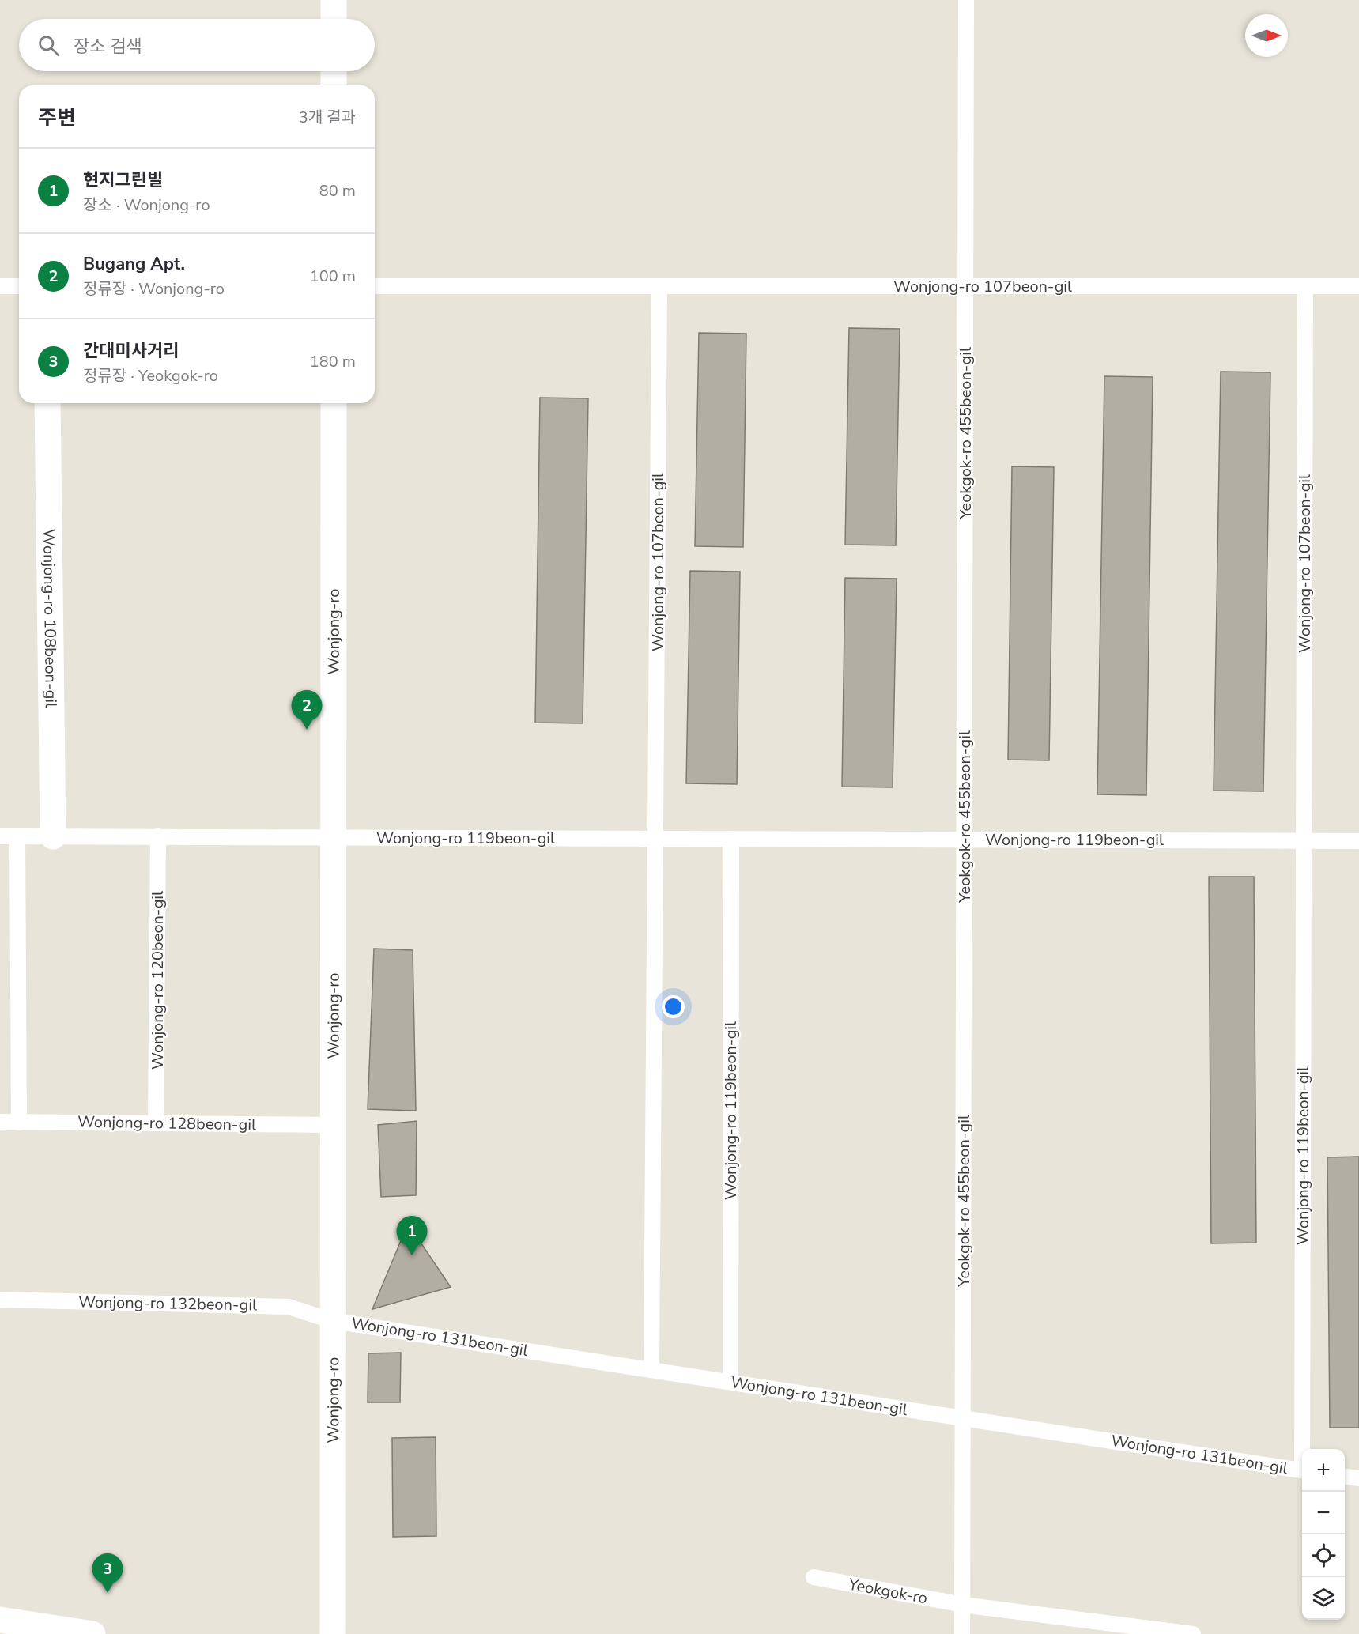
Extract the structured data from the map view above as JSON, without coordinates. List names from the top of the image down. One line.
{"streets":{"street":["Wonjong-ro 108beon-gil","Wonjong-ro"],"lane":["Wonjong-ro 107beon-gil","Yeokgok-ro 455beon-gil","Wonjong-ro 119beon-gil","Wonjong-ro 120beon-gil","Wonjong-ro 128beon-gil","Wonjong-ro 132beon-gil","Wonjong-ro 131beon-gil","Yeokgok-ro"]},"crossings":[["Wonjong-ro 107beon-gil","Yeokgok-ro 455beon-gil"],["Wonjong-ro 107beon-gil","Wonjong-ro 119beon-gil"],["Yeokgok-ro 455beon-gil","Wonjong-ro 119beon-gil"],["Yeokgok-ro 455beon-gil","Wonjong-ro 131beon-gil"],["Yeokgok-ro 455beon-gil","Yeokgok-ro"],["Wonjong-ro","Wonjong-ro 119beon-gil"],["Wonjong-ro","Wonjong-ro 128beon-gil"],["Wonjong-ro","Wonjong-ro 132beon-gil"],["Wonjong-ro","Wonjong-ro 131beon-gil"],["Wonjong-ro 119beon-gil","Wonjong-ro 131beon-gil"],["Wonjong-ro 120beon-gil","Wonjong-ro 128beon-gil"],["Wonjong-ro 132beon-gil","Wonjong-ro 131beon-gil"]],"north":"right","page":{"search":"장소 검색","heading":["주변","3개 결과"],"list":[{"mark":"1","name":"현지그린빌","note":"장소 · Wonjong-ro","value":"80 m"},{"mark":"2","name":"Bugang Apt.","note":"정류장 · Wonjong-ro","value":"100 m"},{"mark":"3","name":"간대미사거리","note":"정류장 · Yeokgok-ro","value":"180 m"}],"pins":["2","1","3"],"map_buttons":["+","−"]}}
